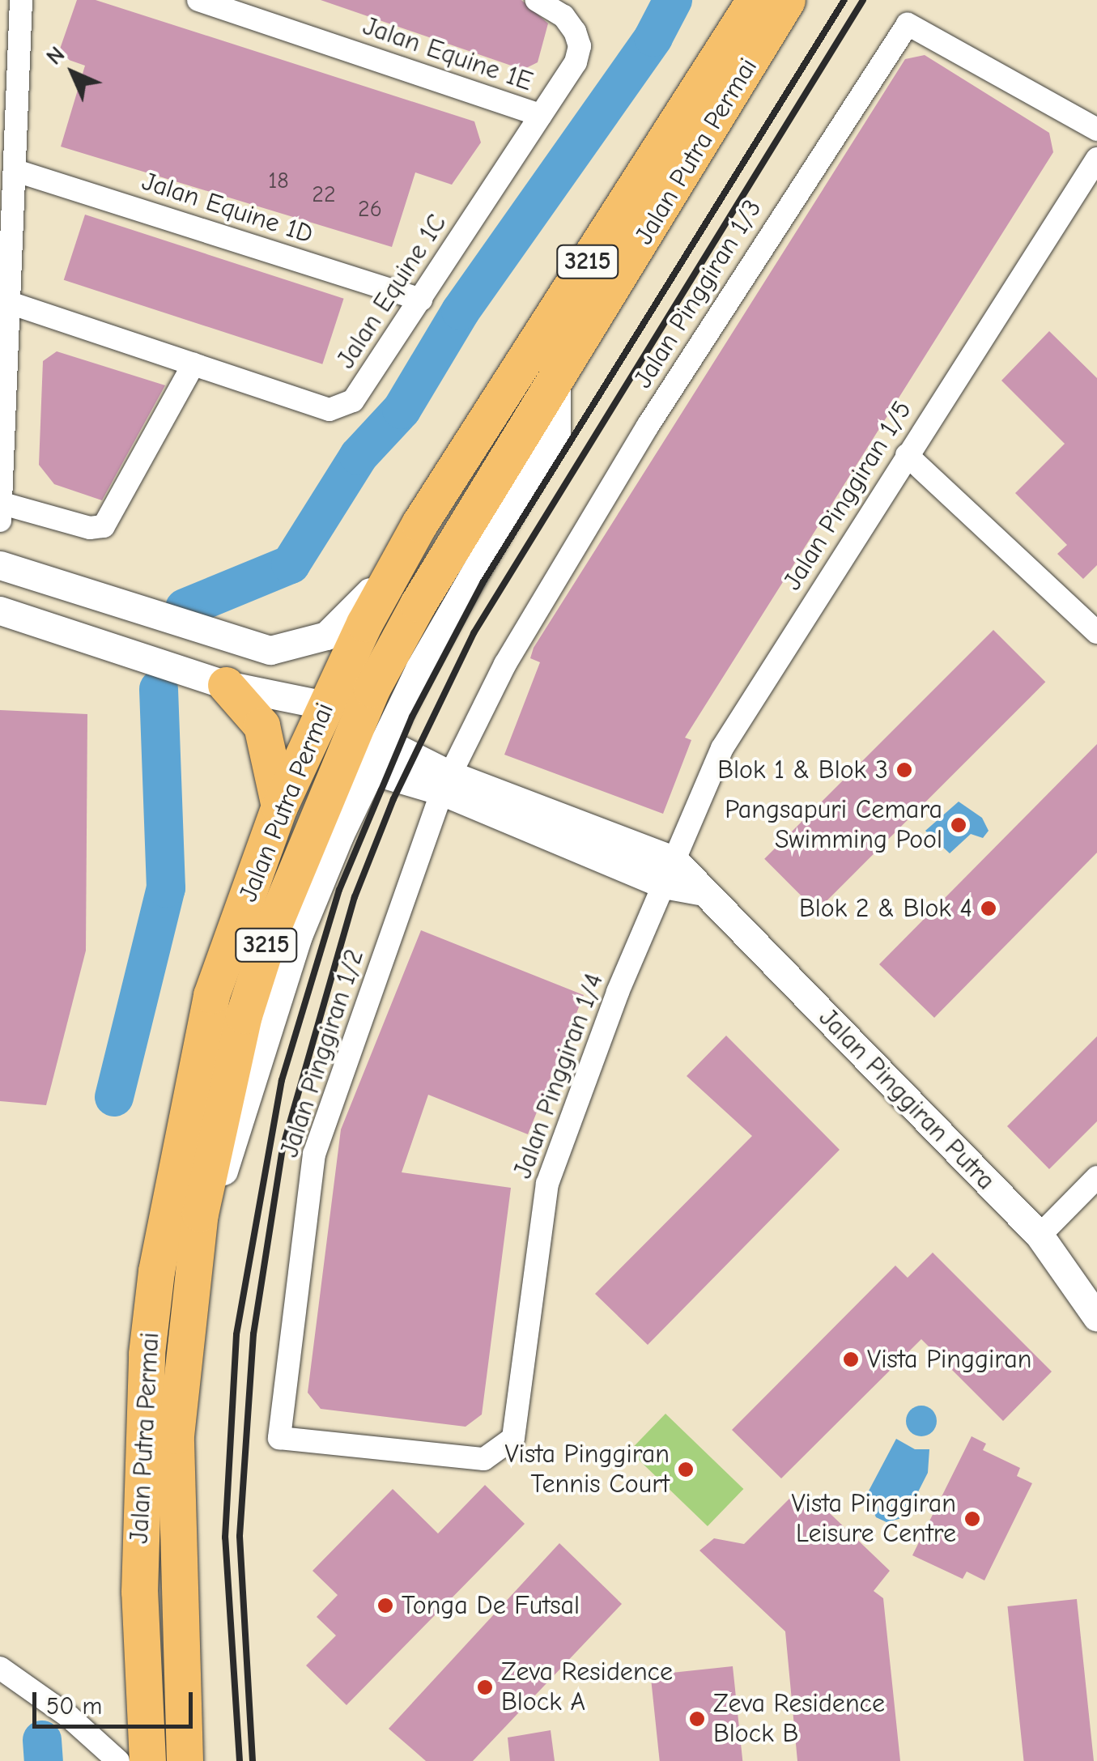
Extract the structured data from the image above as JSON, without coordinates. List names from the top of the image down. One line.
{"streets":{"main road":["Jalan Putra Permai","3215"],"street":["Jalan Equine 1E","Jalan Equine 1D","Jalan Equine 1C","Jalan Pinggiran 1/3","Jalan Pinggiran 1/5","Jalan Pinggiran 1/2","Jalan Pinggiran 1/4","Jalan Pinggiran Putra"]},"crossings":[["Jalan Equine 1E","Jalan Equine 1C"],["Jalan Equine 1D","Jalan Equine 1C"],["Jalan Pinggiran 1/3","Jalan Pinggiran 1/2"],["Jalan Pinggiran 1/3","Jalan Pinggiran Putra"],["Jalan Pinggiran 1/5","Jalan Pinggiran 1/4"],["Jalan Pinggiran 1/5","Jalan Pinggiran Putra"],["Jalan Pinggiran 1/2","Jalan Pinggiran 1/4"],["Jalan Pinggiran 1/2","Jalan Pinggiran Putra"],["Jalan Pinggiran 1/4","Jalan Pinggiran Putra"]],"places":["Blok 1 & Blok 3","Pangsapuri Cemara Swimming Pool","Blok 2 & Blok 4","Vista Pinggiran","Vista Pinggiran Tennis Court","Vista Pinggiran Leisure Centre","Tonga De Futsal","Zeva Residence Block A","Zeva Residence Block B"],"house_numbers":["18","22","26"],"scale_bar":"50 m","north":"top left"}
